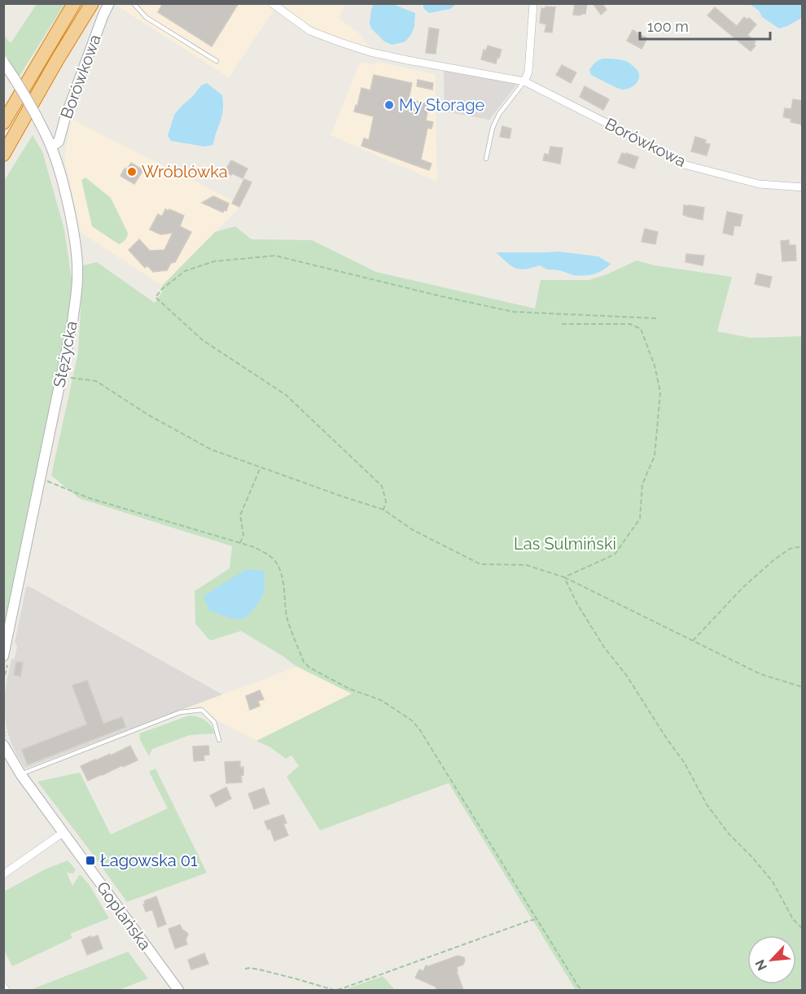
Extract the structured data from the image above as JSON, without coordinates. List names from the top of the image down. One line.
{"streets":{"street":["Borówkowa","Stężycka","Goplańska"]},"crossings":[["Borówkowa","Stężycka"]],"parks":["Las Sulmiński"],"places":{"other":["My Storage","Wróblówka"],"transit":["Łagowska 01"]},"scale_bar":"100 m","north":"bottom left"}
